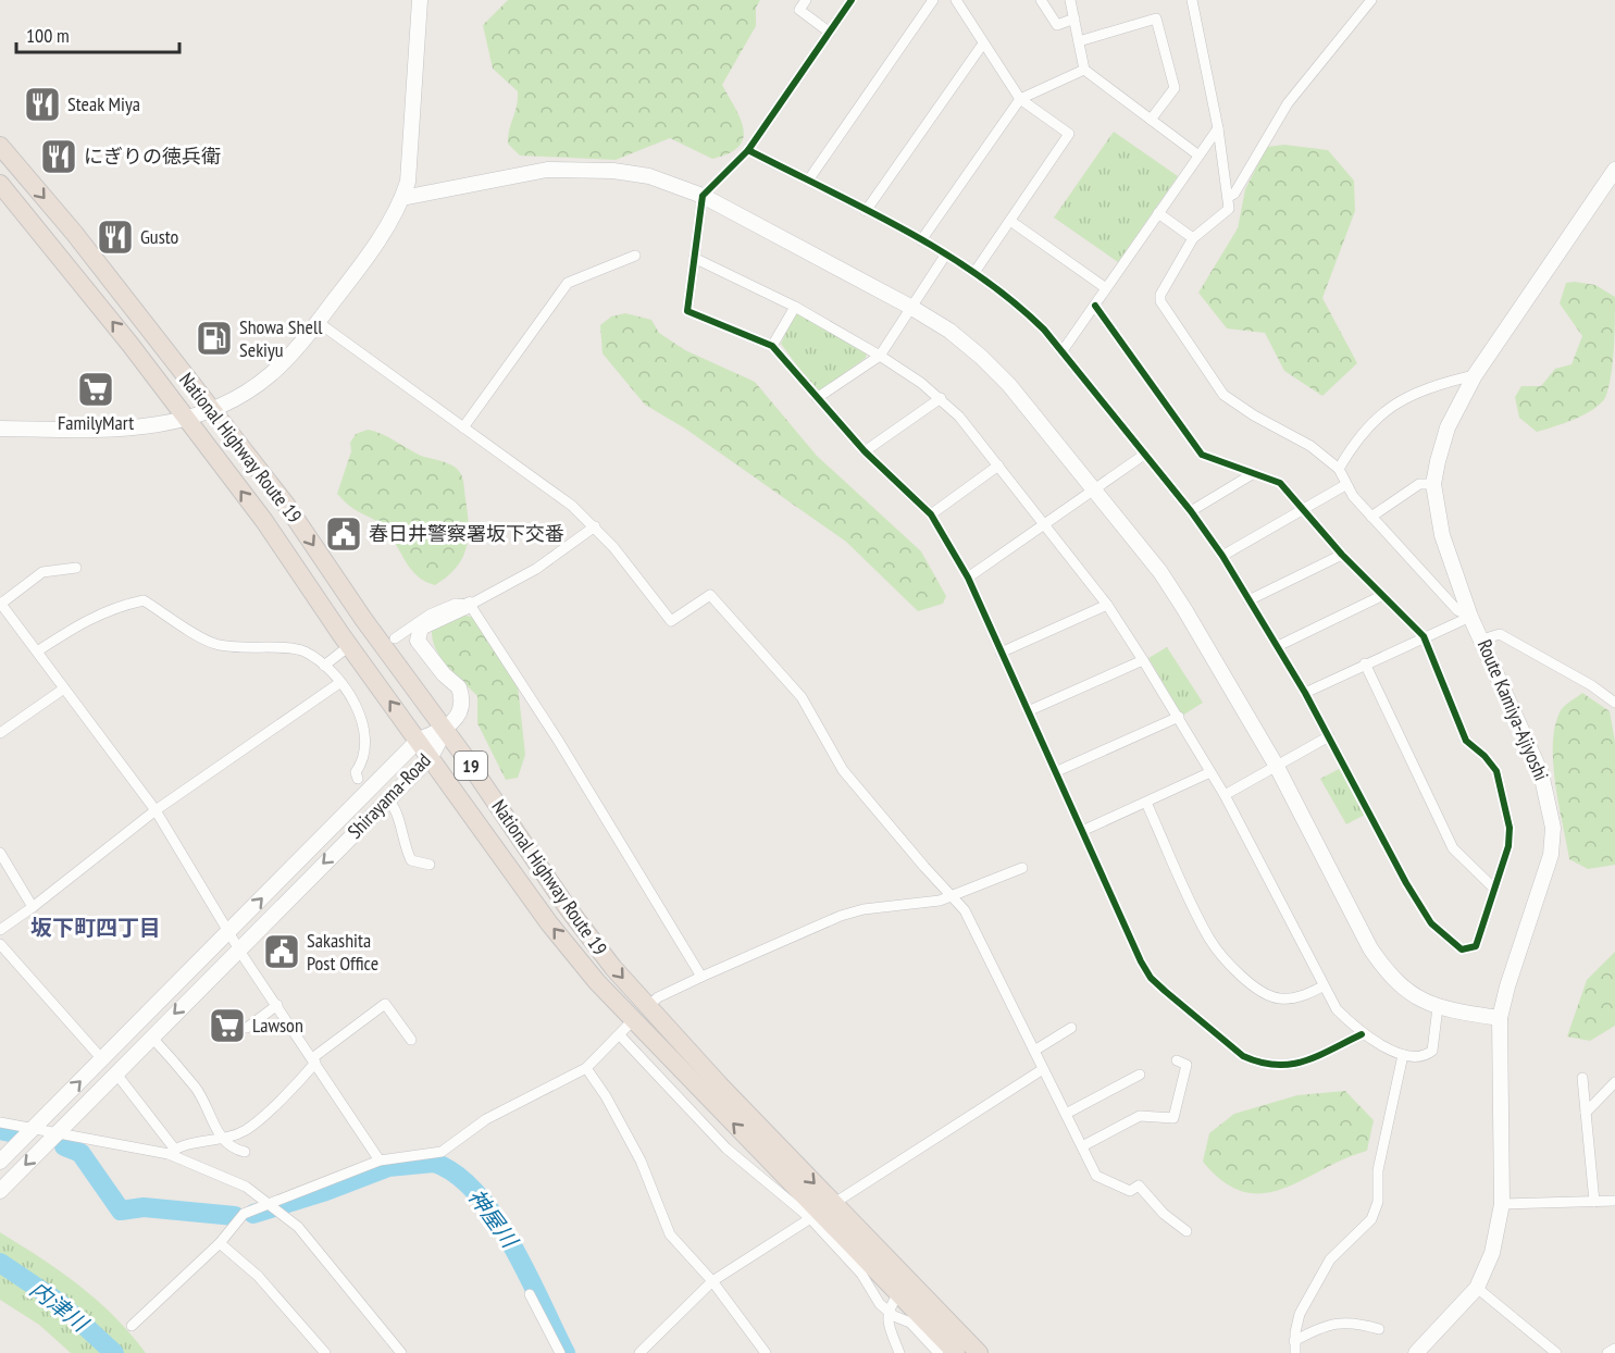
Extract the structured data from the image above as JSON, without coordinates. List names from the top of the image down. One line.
{"streets":{"highway":["National Highway Route 19","19"],"street":["Route Kamiya-Ajiyoshi","Shirayama-Road"]},"crossings":[["National Highway Route 19","Shirayama-Road"]],"districts":["坂下町四丁目"],"water":["神屋川","内津川"],"places":{"restaurant":["Steak Miya","にぎりの徳兵衛","Gusto"],"fuel station":["Showa Shell Sekiyu"],"supermarket":["FamilyMart","Lawson"],"public building":["春日井警察署坂下交番","Sakashita Post Office"]},"scale_bar":"100 m"}
